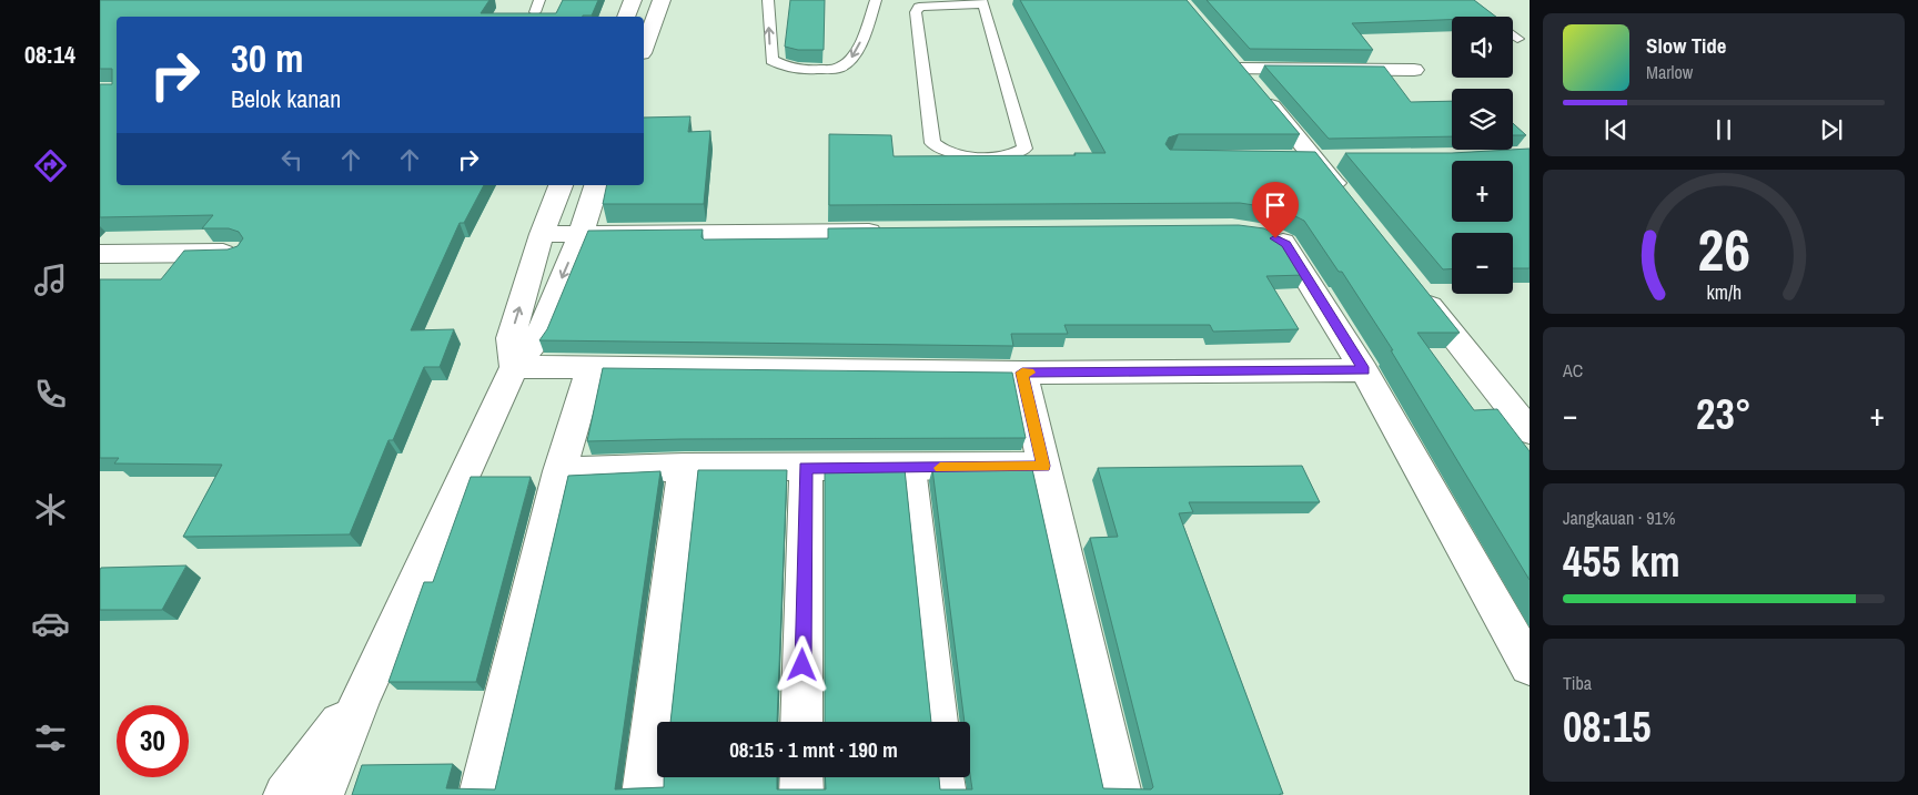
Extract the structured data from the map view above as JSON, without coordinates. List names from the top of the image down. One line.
{"page":{"tabs":"08:14","map_buttons":["+","−"],"turn":["30 m","Belok kanan"],"song":["Slow Tide","Marlow"],"tile":["AC",["Jangkauan · 91%","455 km"],["Tiba","08:15"]],"heat":["−","23°","+"],"limit":"30","trip":"08:15 · 1 mnt · 190 m","gauge":["26","km/h"]}}
